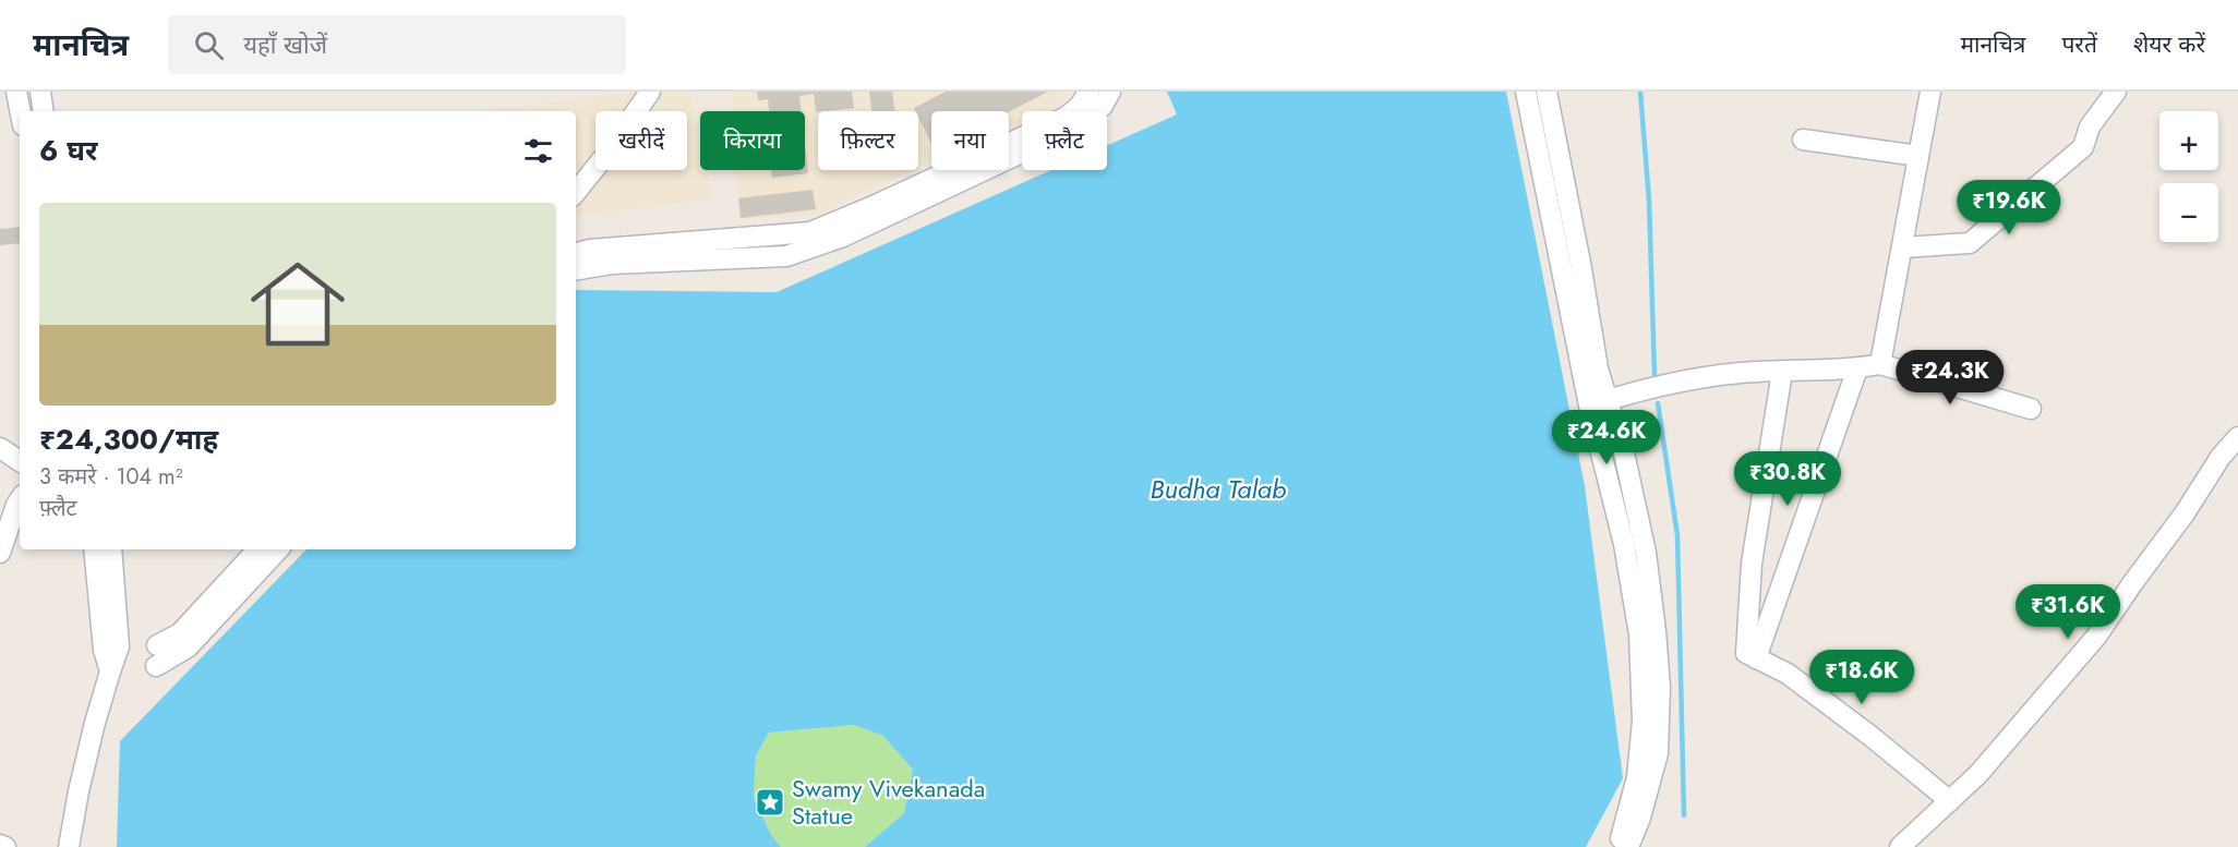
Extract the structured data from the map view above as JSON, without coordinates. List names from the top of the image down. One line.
{"water":["Budha Talab"],"places":{"place":["Swamy Vivekanada Statue"]},"page":{"header":"मानचित्र","search":"यहाँ खोजें","nav":["मानचित्र","परतें","शेयर करें"],"map_buttons":["+","−"],"chip":["खरीदें","किराया","फ़िल्टर","नया","फ़्लैट"],"heading":"6 घर","price":["₹19.6K","₹24.3K","₹24.6K","₹30.8K","₹31.6K","₹18.6K"],"list":[{"name":"₹24,300/माह","note":"3 कमरे · 104 m² · फ़्लैट"}]}}
